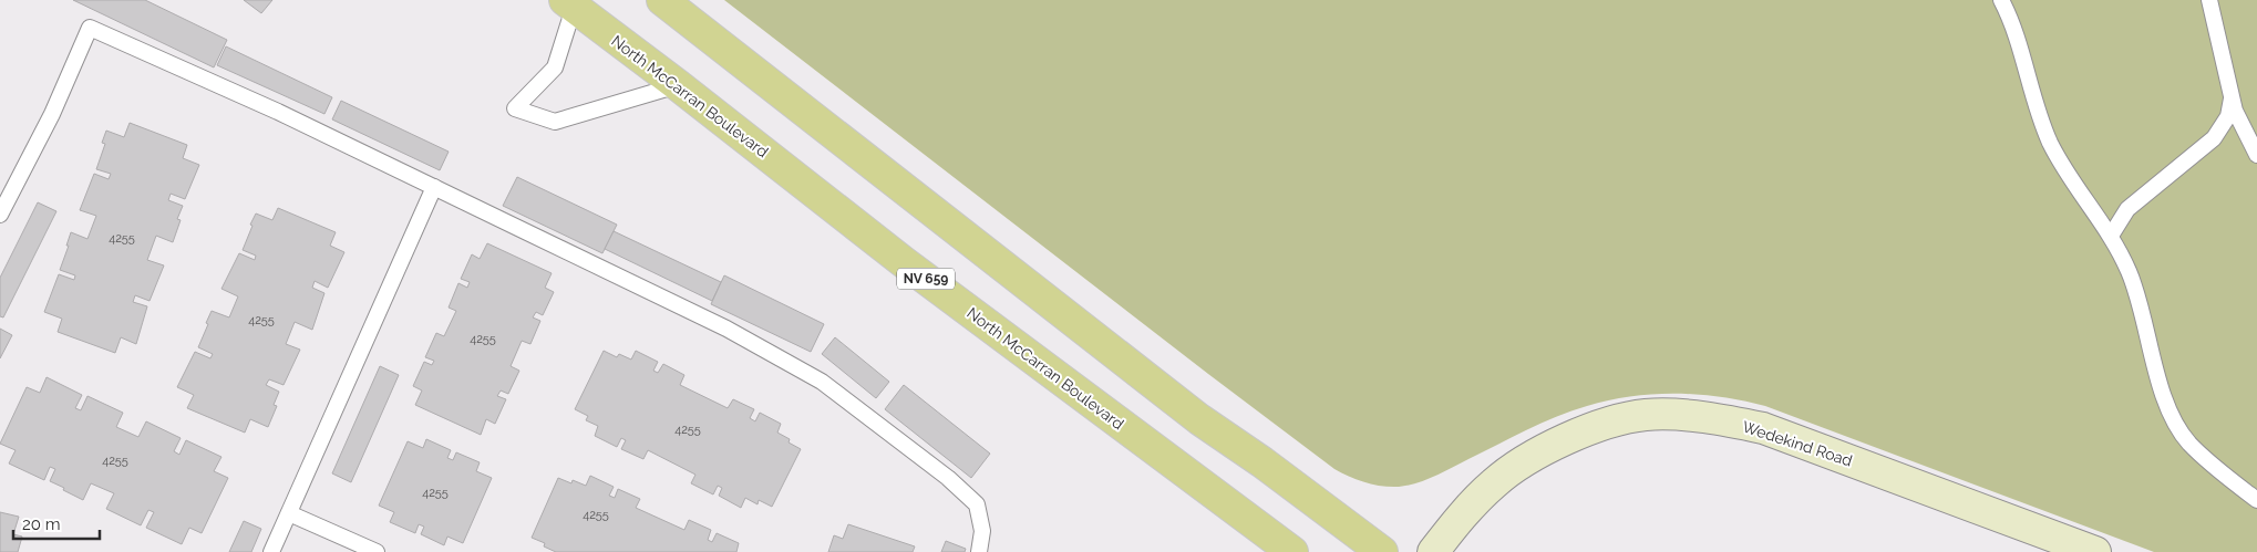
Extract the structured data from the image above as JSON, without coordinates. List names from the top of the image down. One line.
{"streets":{"main road":["North McCarran Boulevard","NV 659"],"street":["Wedekind Road"]},"house_numbers":["4255","4255","4255","4255","4255","4255","4255"],"scale_bar":"20 m"}
